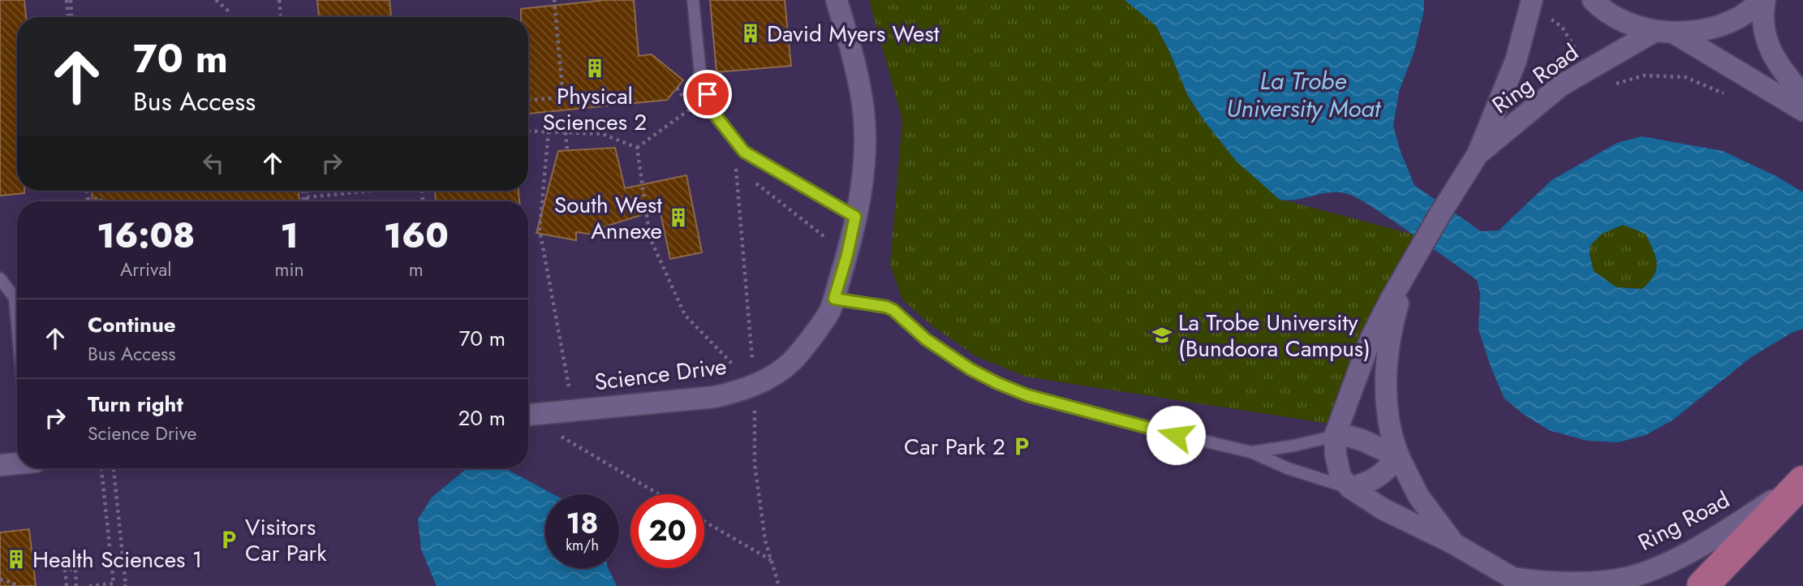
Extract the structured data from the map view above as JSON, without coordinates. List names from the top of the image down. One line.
{"streets":{"street":["Ring Road","Science Drive"]},"water":["La Trobe University Moat"],"places":{"building":["David Myers West","Physical Sciences 2","South West Annexe","Health Sciences 1"],"school or university":["La Trobe University (Bundoora Campus)"],"parking":["Car Park 2","Visitors Car Park"]},"page":{"turn":["70 m","Bus Access"],"eta":["16:08","Arrival","1","min","160","m"],"list":[{"name":"Continue","note":"Bus Access","value":"70 m"},{"name":"Turn right","note":"Science Drive","value":"20 m"}],"speed":"18 km/h","limit":"20"}}
